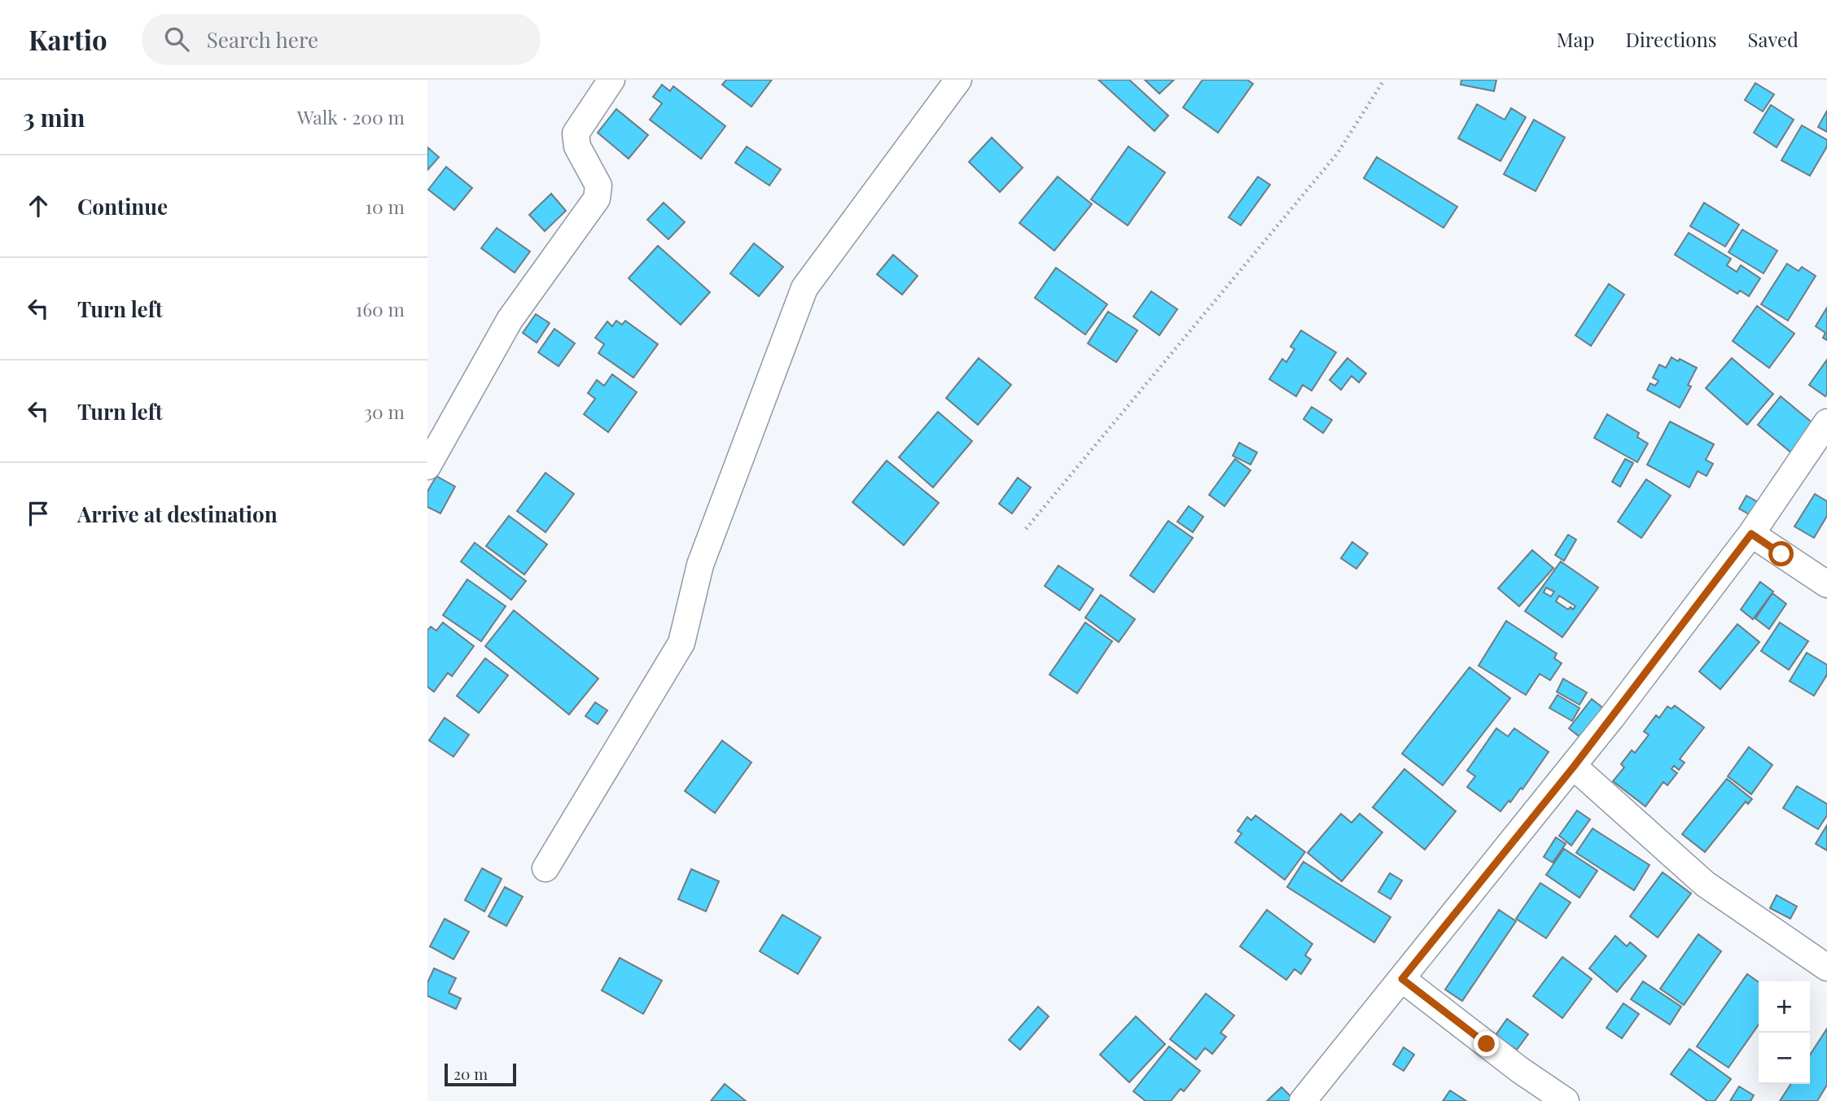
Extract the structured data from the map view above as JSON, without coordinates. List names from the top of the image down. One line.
{"scale_bar":"20 m","page":{"header":"Kartio","search":"Search here","nav":["Map","Directions","Saved"],"heading":["3 min","Walk · 200 m"],"list":[["Continue","10 m"],["Turn left","160 m"],["Turn left","30 m"],"Arrive at destination"],"map_buttons":["+","−"],"scale":"20 m"}}
